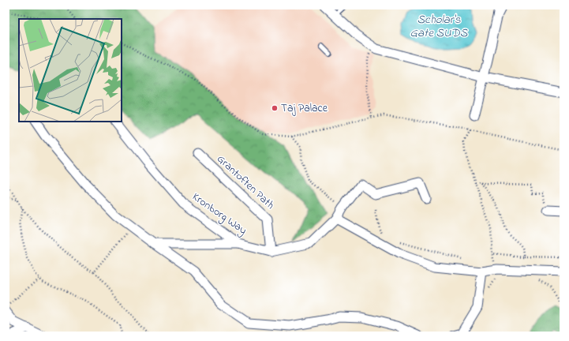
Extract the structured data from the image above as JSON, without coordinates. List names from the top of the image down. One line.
{"streets":{"street":["Grantoften Path","Kronborg Way"]},"crossings":[["Grantoften Path","Kronborg Way"]],"water":["Scholar's Gate SUDS"],"places":["Taj Palace"]}
